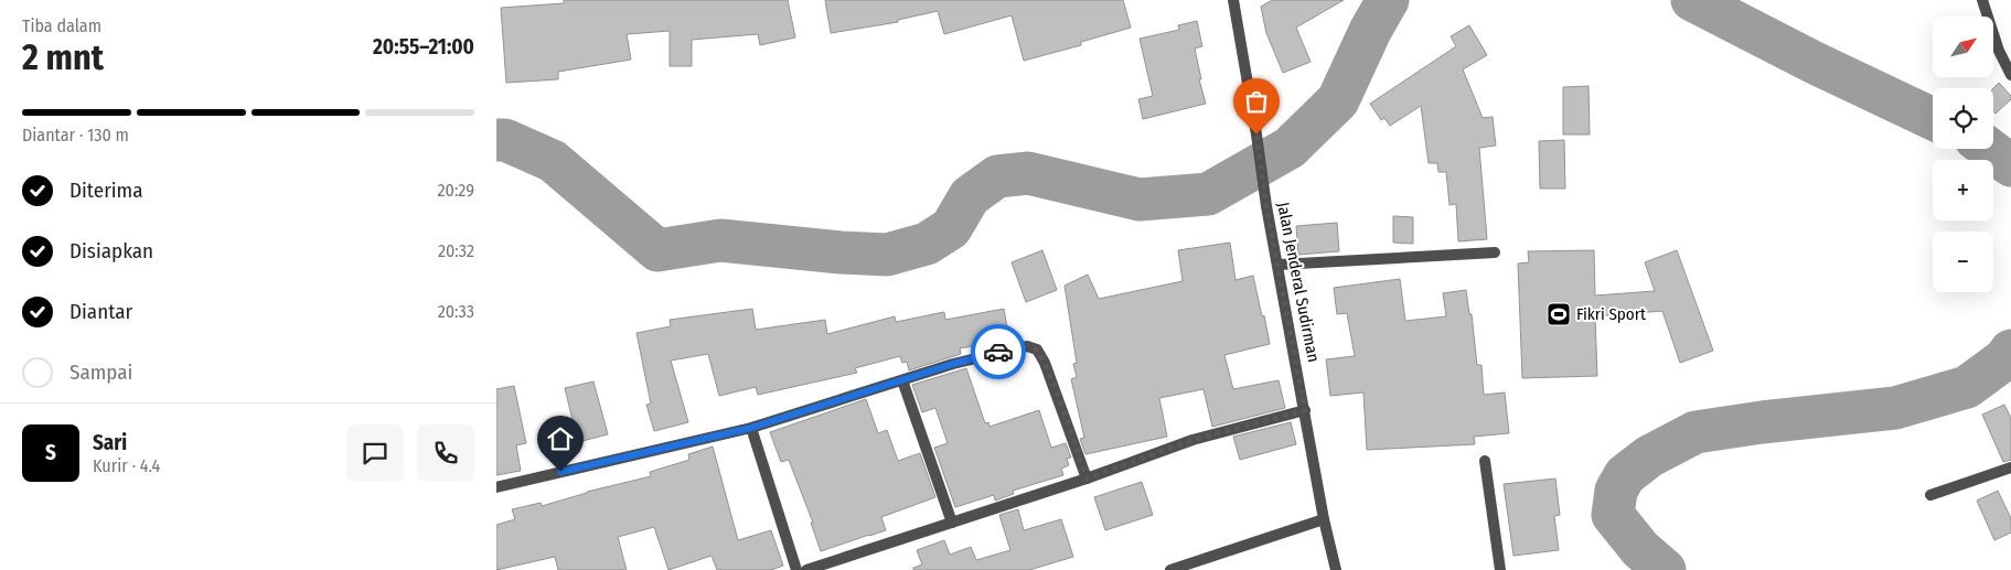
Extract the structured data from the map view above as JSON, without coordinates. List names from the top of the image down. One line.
{"streets":{"street":["Jalan Jenderal Sudirman"]},"places":{"sports":["Fikri Sport"]},"north":"top right","page":{"heading":["2 mnt","Tiba dalam","20:55–21:00"],"panel":["Sari","Kurir · 4.4"],"map_buttons":["+","−"],"bar":"Diantar · 130 m","list":[["Diterima","20:29"],["Disiapkan","20:32"],["Diantar","20:33"],"Sampai"],"round":"S"}}
